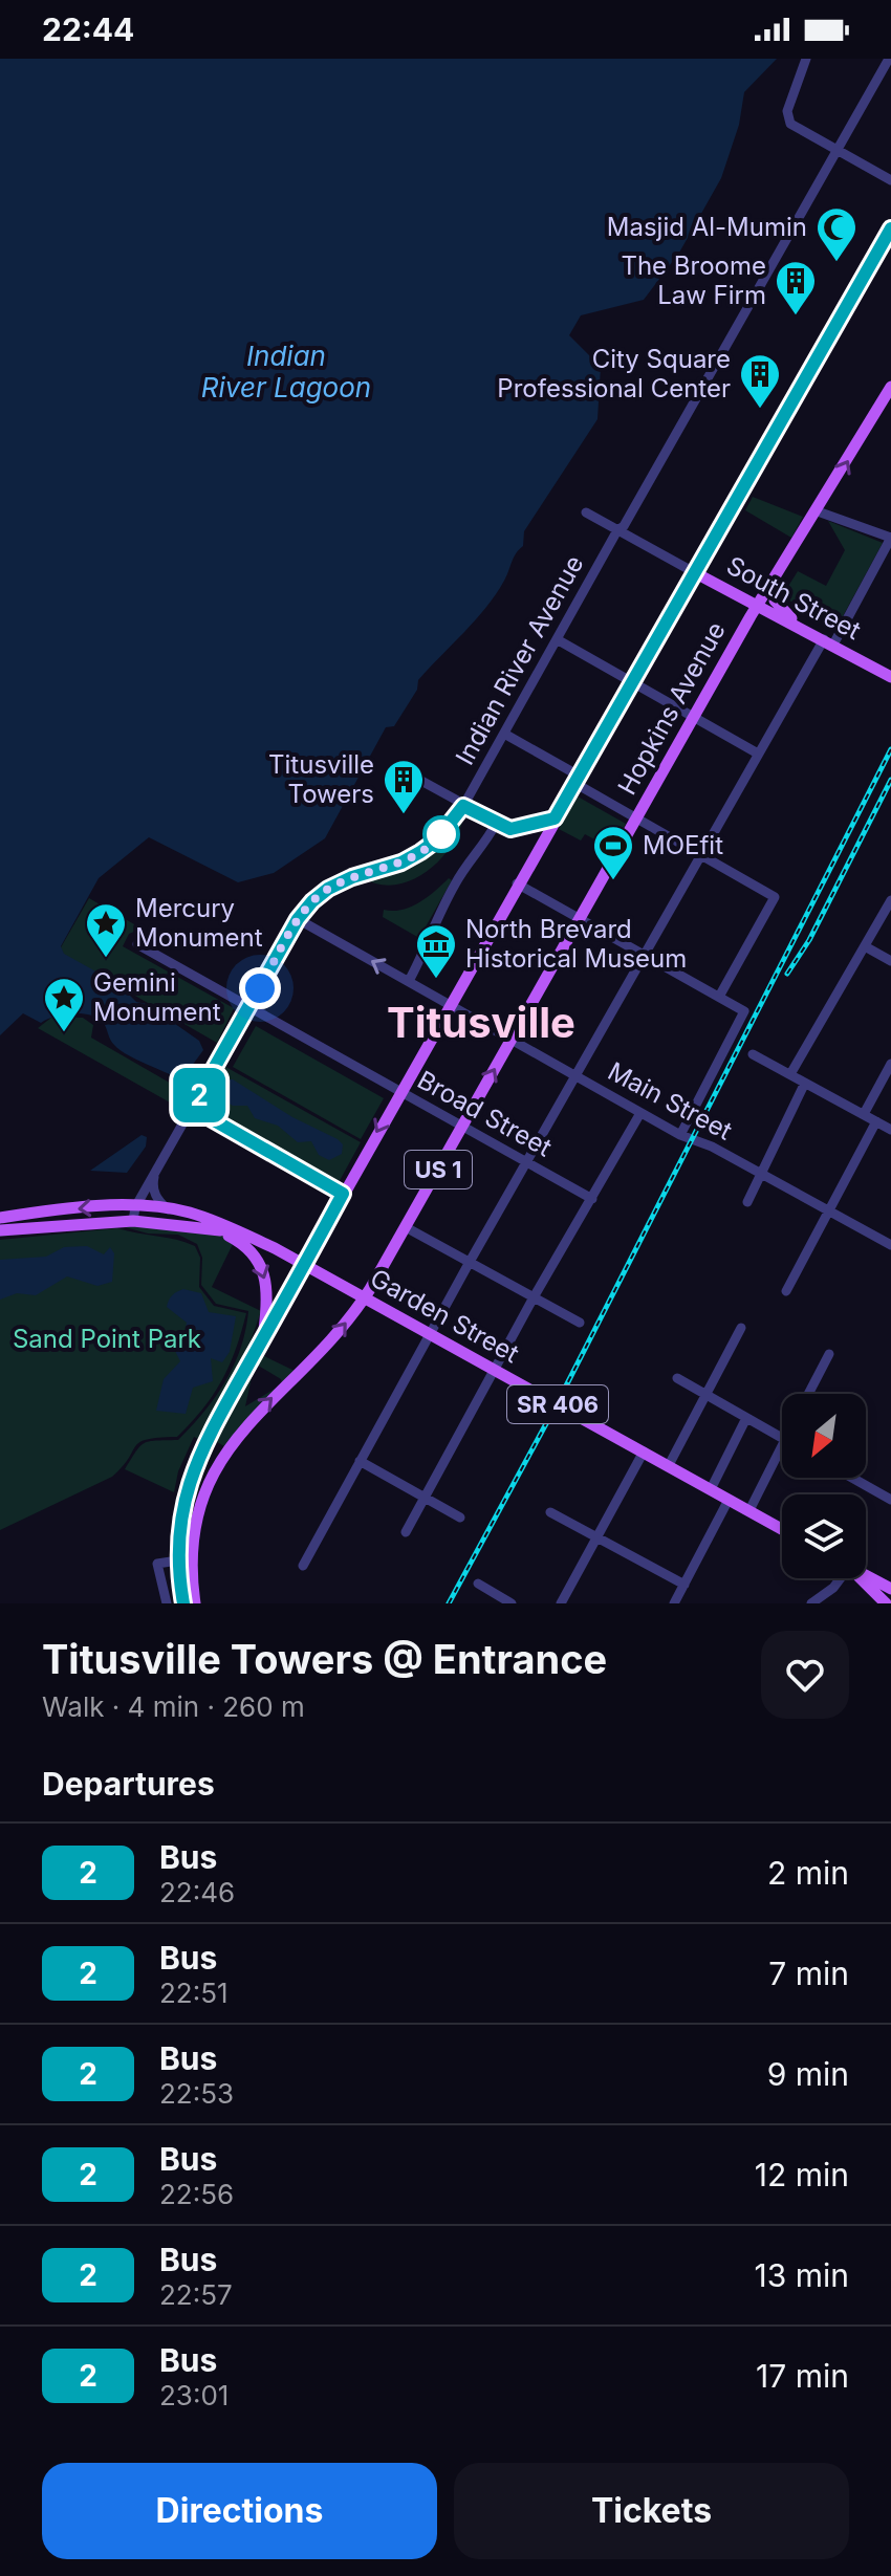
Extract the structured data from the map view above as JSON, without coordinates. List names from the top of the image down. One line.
{"streets":{"main road":["South Street","Hopkins Avenue","US 1","Garden Street","SR 406"],"street":["Indian River Avenue","Main Street","Broad Street"]},"crossings":[["South Street","Indian River Avenue"],["South Street","Hopkins Avenue"],["South Street","US 1"],["Indian River Avenue","Main Street"],["Indian River Avenue","Broad Street"],["Indian River Avenue","Garden Street"],["Hopkins Avenue","Main Street"],["Hopkins Avenue","Broad Street"],["Hopkins Avenue","US 1"],["Hopkins Avenue","Garden Street"],["Main Street","US 1"],["Broad Street","US 1"],["US 1","Garden Street"]],"districts":["Titusville"],"water":["Indian River Lagoon"],"parks":["Sand Point Park"],"places":{"mosque":["Masjid Al-Mumin"],"building":["The Broome Law Firm","City Square Professional Center","Titusville Towers"],"sports":["MOEfit"],"place":["Mercury Monument","Gemini Monument"],"museum":["North Brevard Historical Museum"]},"lines":["bus line 2"],"north":"bottom left","page":{"status":"22:44","on_map":"2","heading":[["Titusville Towers @ Entrance","Walk · 4 min · 260 m"],"Departures"],"list":[{"mark":"2","name":"Bus","note":"22:46","value":"2 min"},{"mark":"2","name":"Bus","note":"22:51","value":"7 min"},{"mark":"2","name":"Bus","note":"22:53","value":"9 min"},{"mark":"2","name":"Bus","note":"22:56","value":"12 min"},{"mark":"2","name":"Bus","note":"22:57","value":"13 min"},{"mark":"2","name":"Bus","note":"23:01","value":"17 min"}],"buttons":["Directions","Tickets"]}}
